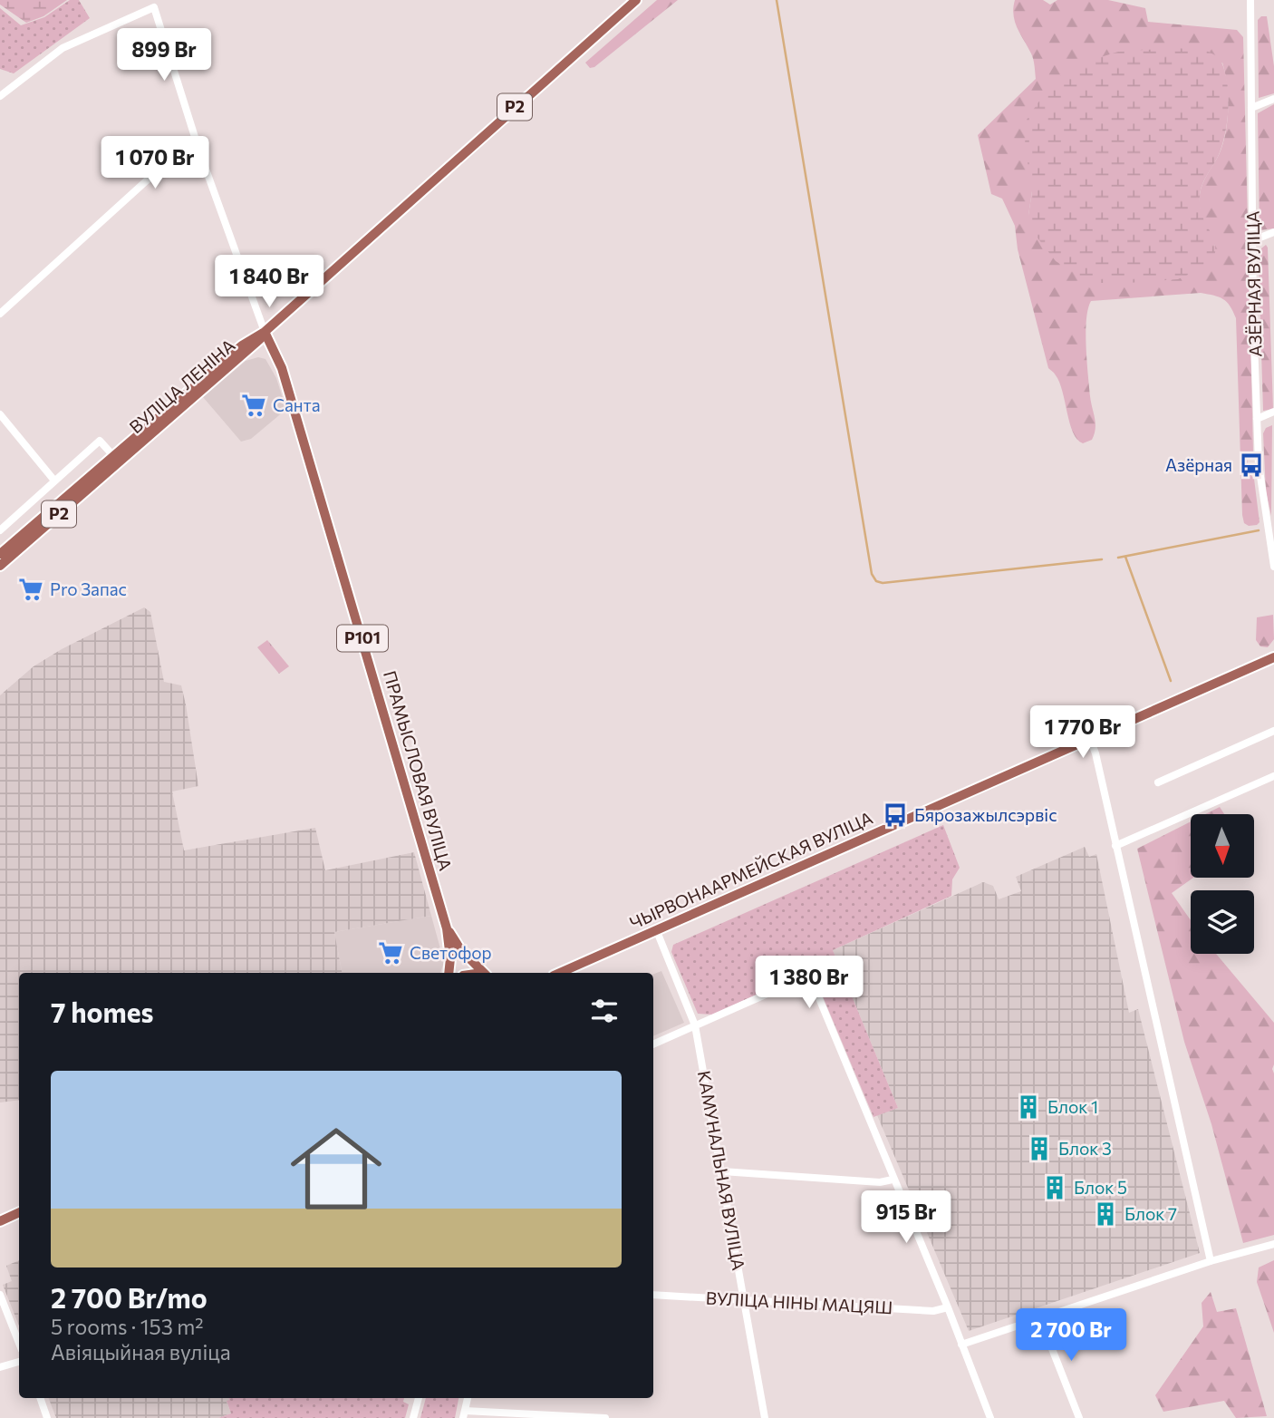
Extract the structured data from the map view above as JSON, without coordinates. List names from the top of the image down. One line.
{"streets":{"main road":["Р2","ВУЛІЦА ЛЕНІНА","Р101","ПРАМЫСЛОВАЯ ВУЛІЦА","ЧЫРВОНААРМЕЙСКАЯ ВУЛІЦА"],"street":["АЗЁРНАЯ ВУЛІЦА","КАМУНАЛЬНАЯ ВУЛІЦА","ВУЛІЦА НІНЫ МАЦЯШ"]},"crossings":[["Р2","ВУЛІЦА ЛЕНІНА"],["Р2","ПРАМЫСЛОВАЯ ВУЛІЦА"],["ВУЛІЦА ЛЕНІНА","ПРАМЫСЛОВАЯ ВУЛІЦА"],["ЧЫРВОНААРМЕЙСКАЯ ВУЛІЦА","КАМУНАЛЬНАЯ ВУЛІЦА"],["КАМУНАЛЬНАЯ ВУЛІЦА","ВУЛІЦА НІНЫ МАЦЯШ"]],"places":{"supermarket":["Санта","Pro Запас","Светофор"],"bus stop":["Азёрная","Бярозажылсэрвіс"],"building":["Блок 1","Блок 3","Блок 5","Блок 7"]},"north":"bottom","page":{"price":["899 Br","1 070 Br","1 840 Br","1 770 Br","1 380 Br","915 Br","2 700 Br"],"heading":"7 homes","list":[{"name":"2 700 Br/mo","note":"5 rooms · 153 m² · Авіяцыйная вуліца"}]}}
